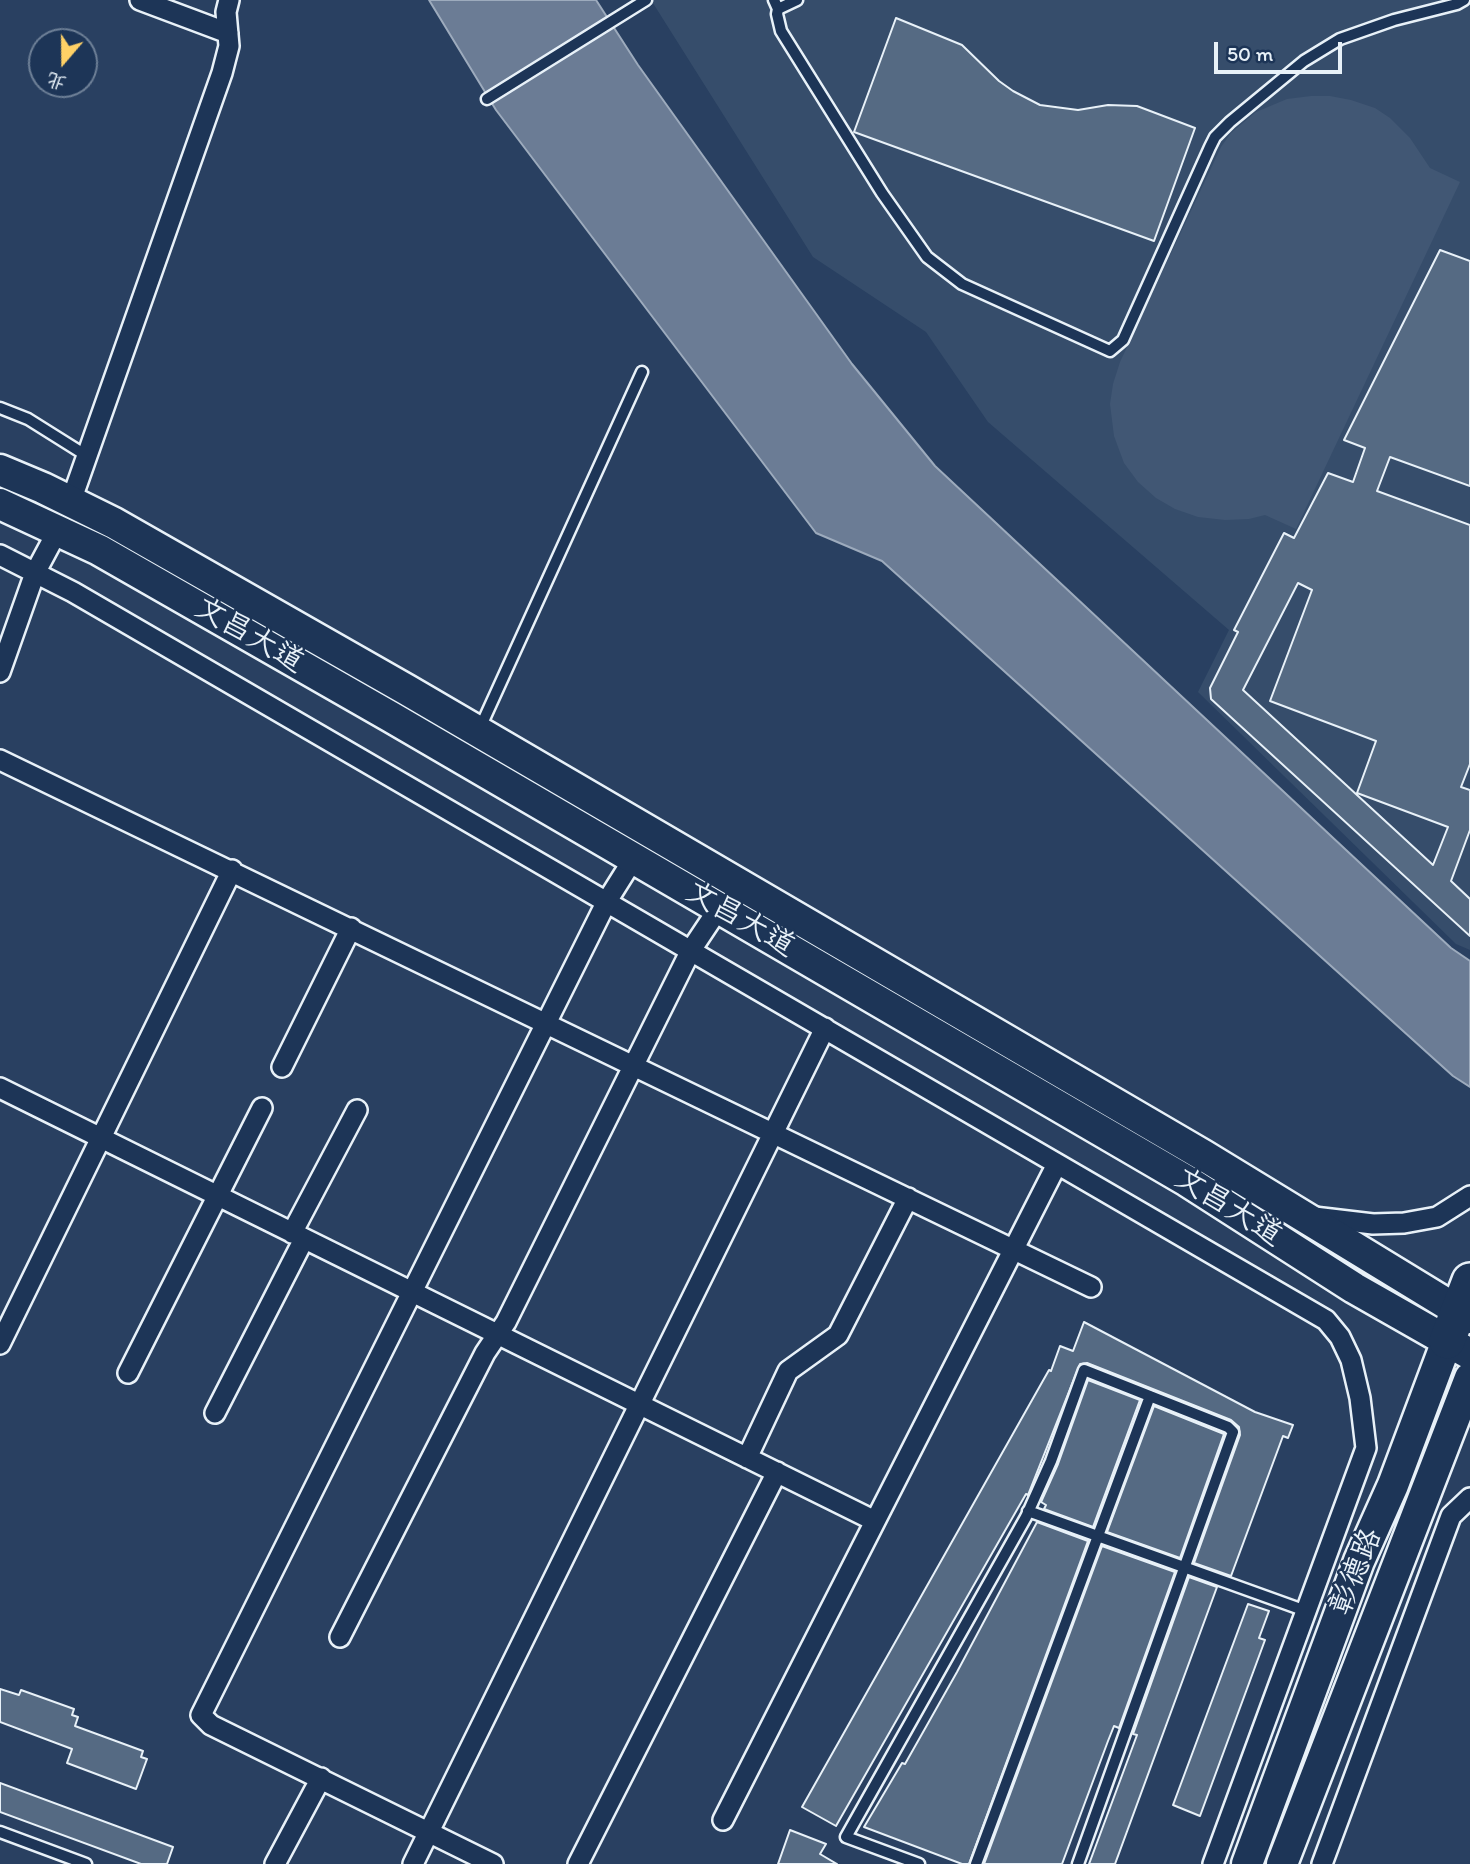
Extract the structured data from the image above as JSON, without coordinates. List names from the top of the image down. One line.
{"streets":{"main road":["文昌大道","彰德路"]},"crossings":[["文昌大道","彰德路"]],"scale_bar":"50 m","north":"bottom"}
